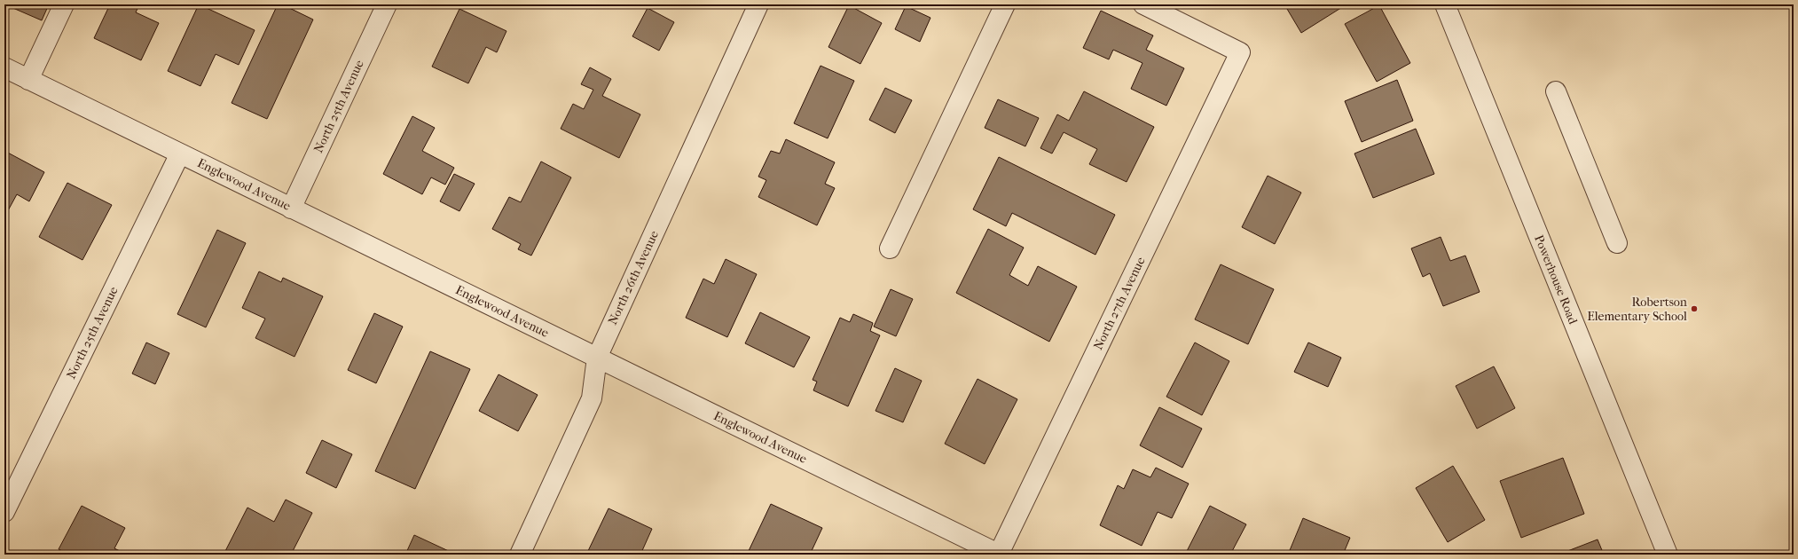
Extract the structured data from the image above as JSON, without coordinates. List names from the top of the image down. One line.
{"streets":{"street":["North 25th Avenue","Englewood Avenue","North 26th Avenue","Powerhouse Road","North 27th Avenue"]},"crossings":[["North 25th Avenue","Englewood Avenue"],["Englewood Avenue","North 26th Avenue"],["Englewood Avenue","North 27th Avenue"]],"places":["Robertson Elementary School"]}
